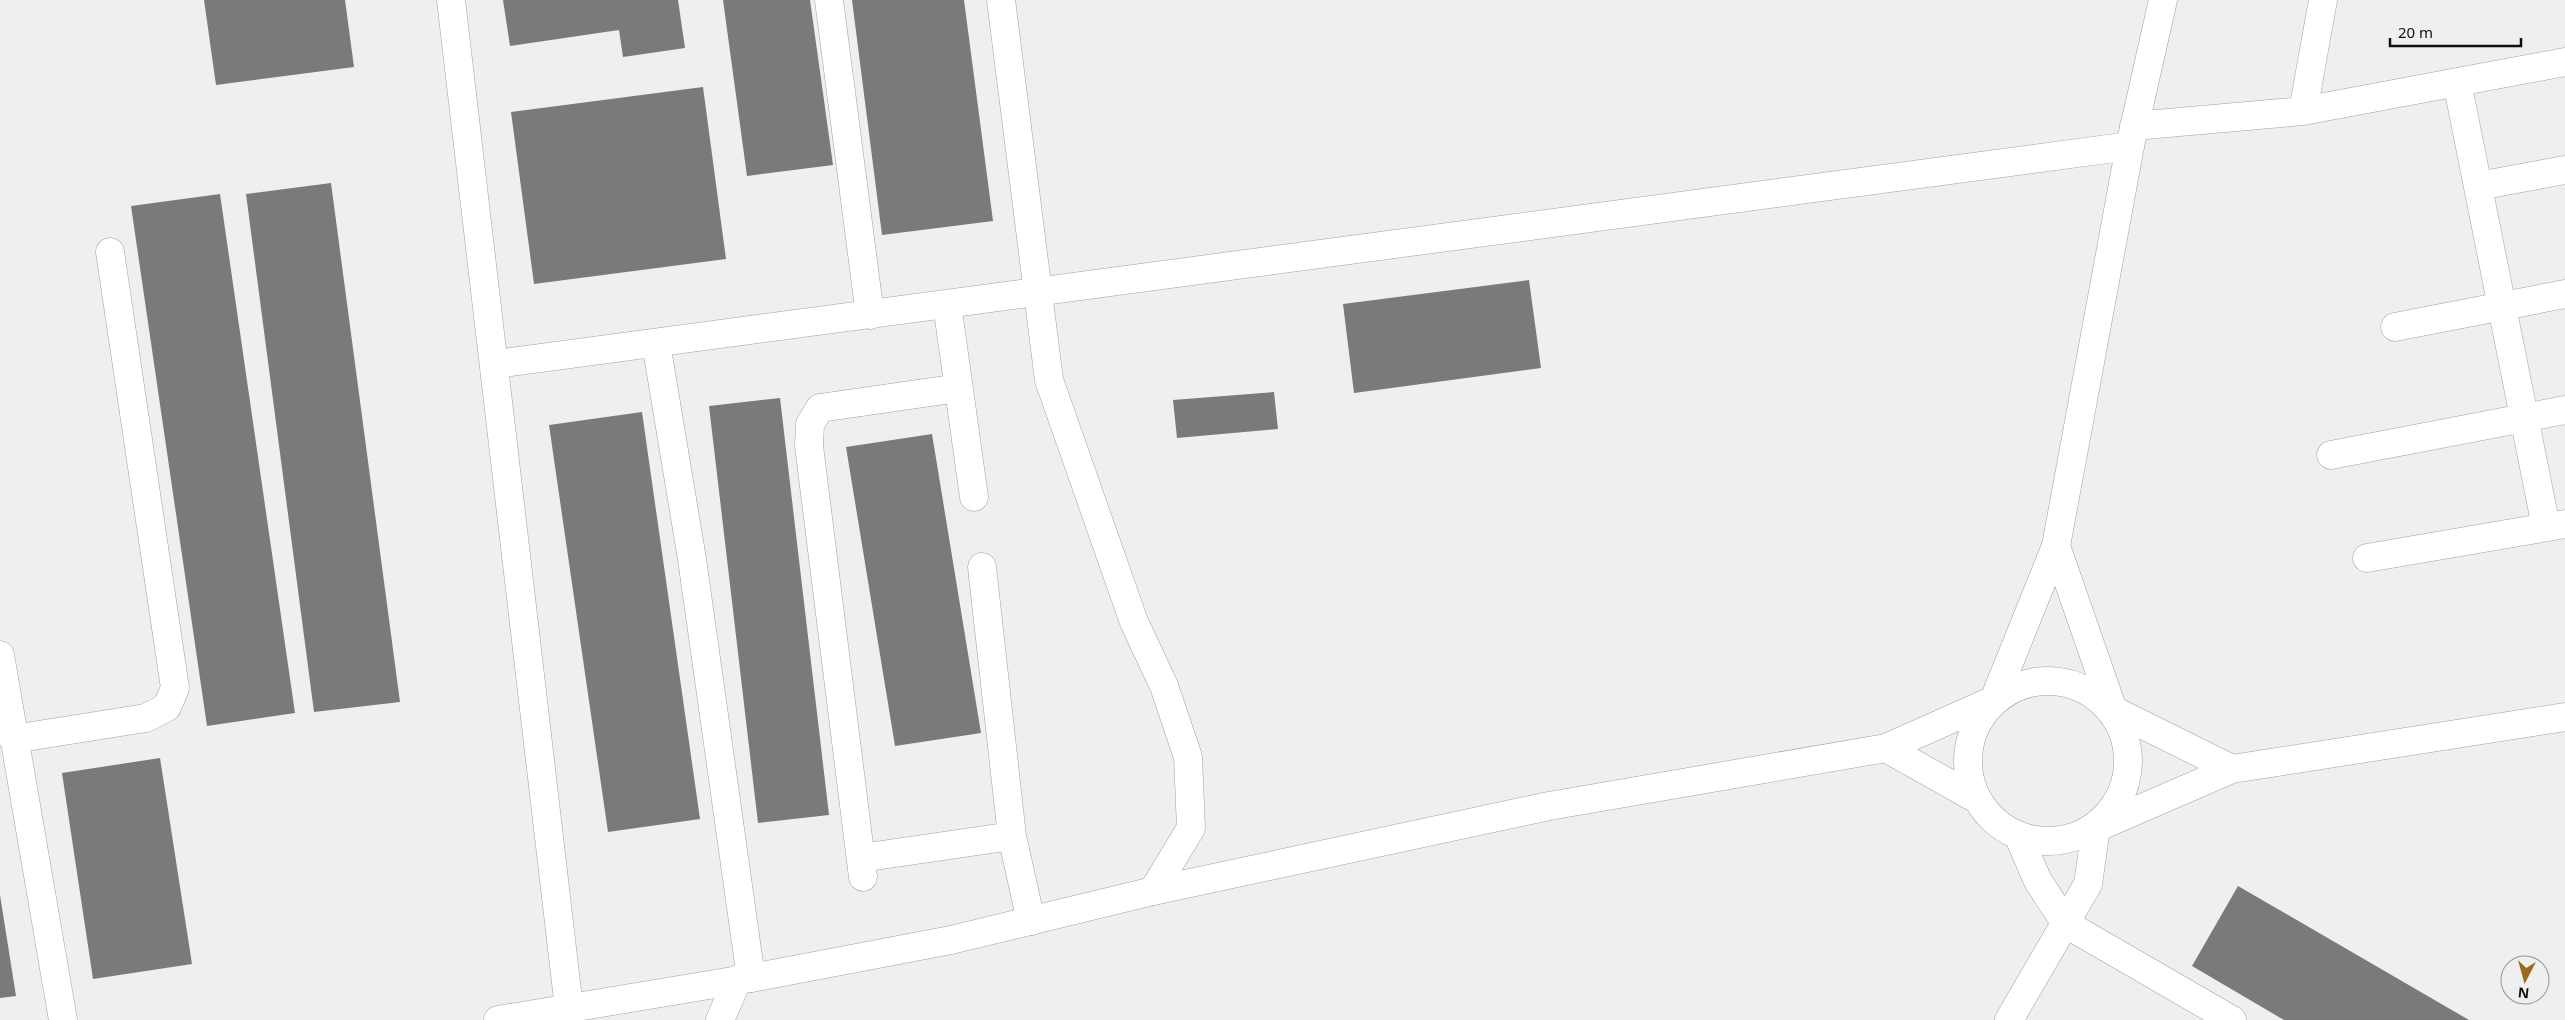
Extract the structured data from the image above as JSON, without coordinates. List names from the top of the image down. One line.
{"scale_bar":"20 m","north":"bottom"}
